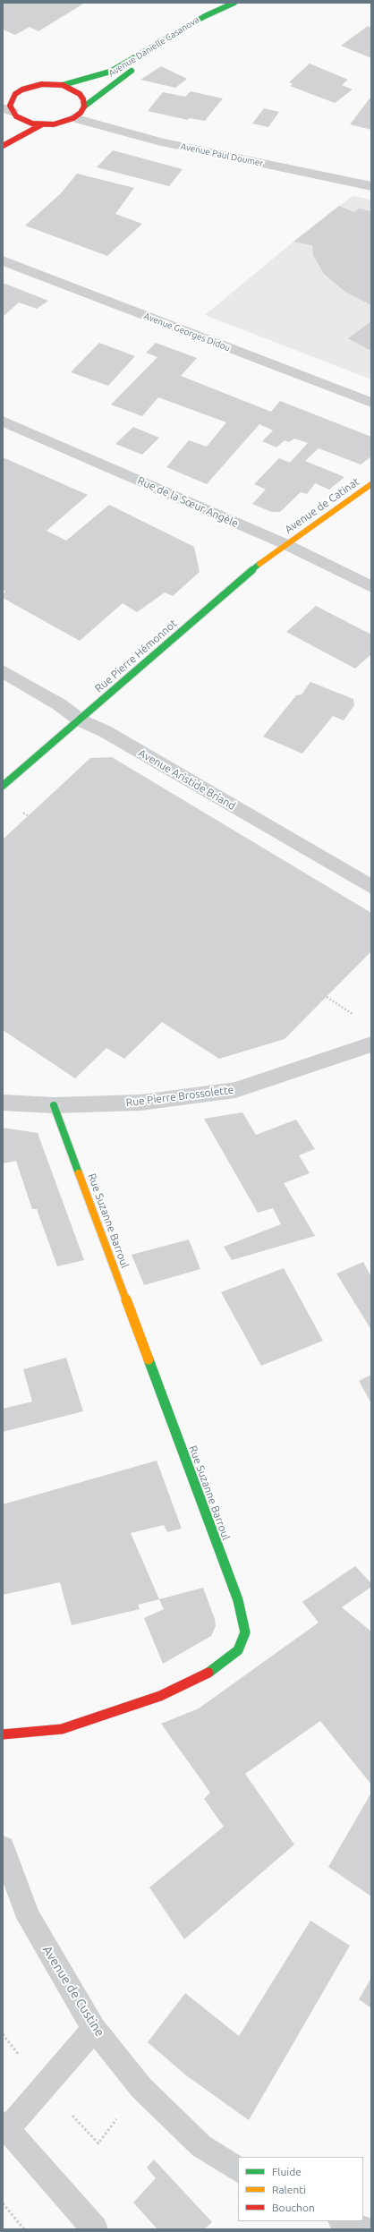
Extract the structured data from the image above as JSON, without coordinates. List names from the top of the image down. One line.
{"streets":{"street":["Avenue Danielle Casanova","Avenue Paul Doumer","Avenue Georges Didou","Rue de la Sœur Angèle","Avenue de Catinat","Rue Pierre Hémonnot","Avenue Aristide Briand","Rue Pierre Brossolette","Rue Suzanne Barroul","Avenue de Custine"]},"crossings":[["Avenue Danielle Casanova","Avenue Paul Doumer"],["Rue de la Sœur Angèle","Avenue de Catinat"],["Rue de la Sœur Angèle","Rue Pierre Hémonnot"],["Avenue de Catinat","Rue Pierre Hémonnot"],["Rue Pierre Hémonnot","Avenue Aristide Briand"],["Rue Pierre Brossolette","Rue Suzanne Barroul"]],"legend":["Fluide","Ralenti","Bouchon"]}
